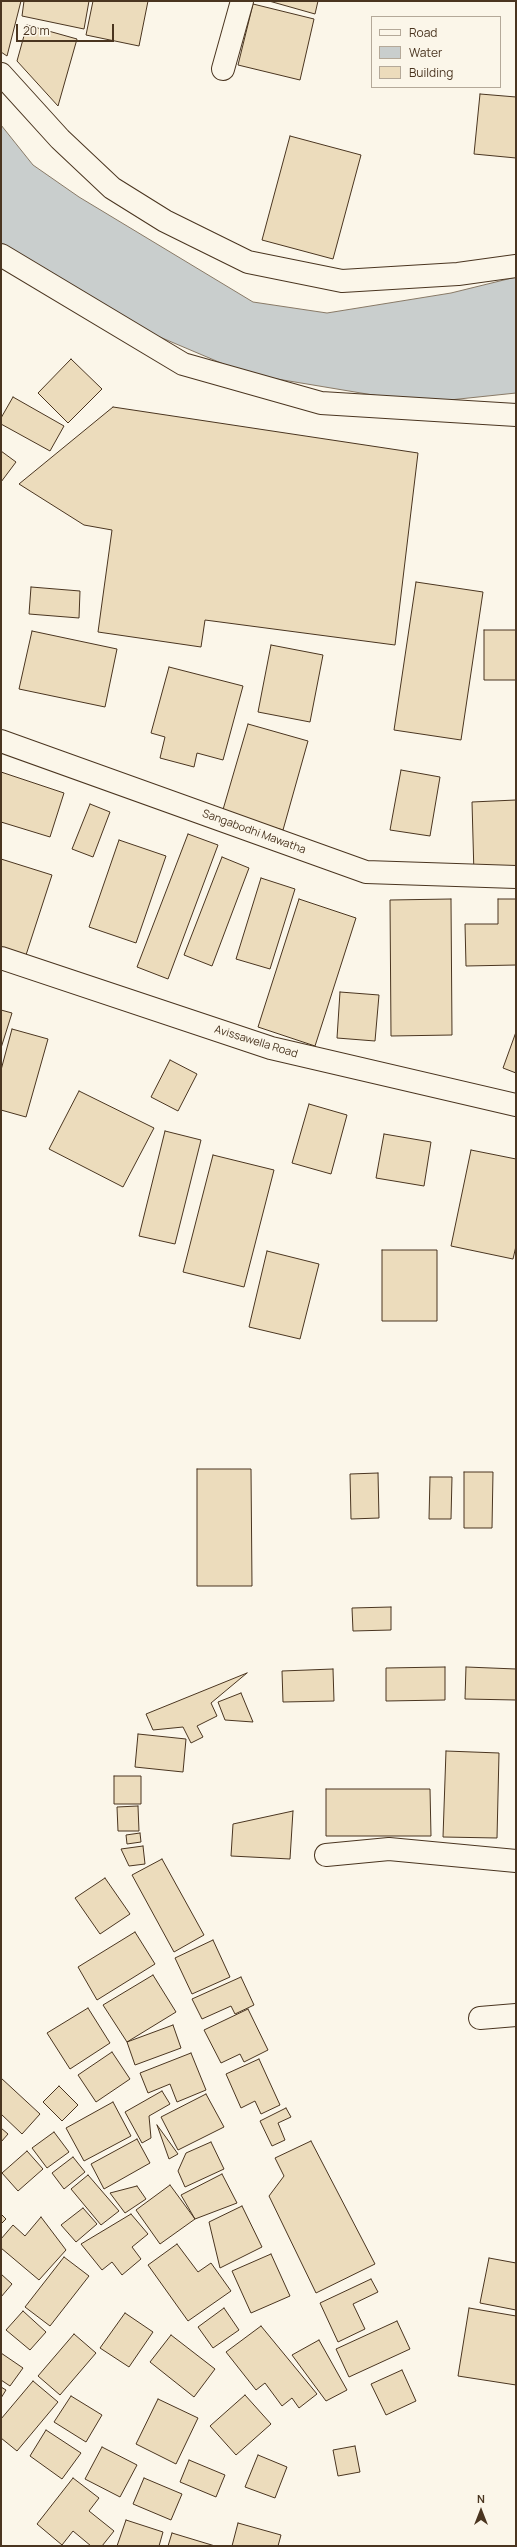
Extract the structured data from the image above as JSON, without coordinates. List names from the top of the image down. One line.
{"streets":{"street":["Sangabodhi Mawatha","Avissawella Road"]},"legend":["Road","Water","Building"],"scale_bar":"20 m","north":"top"}
